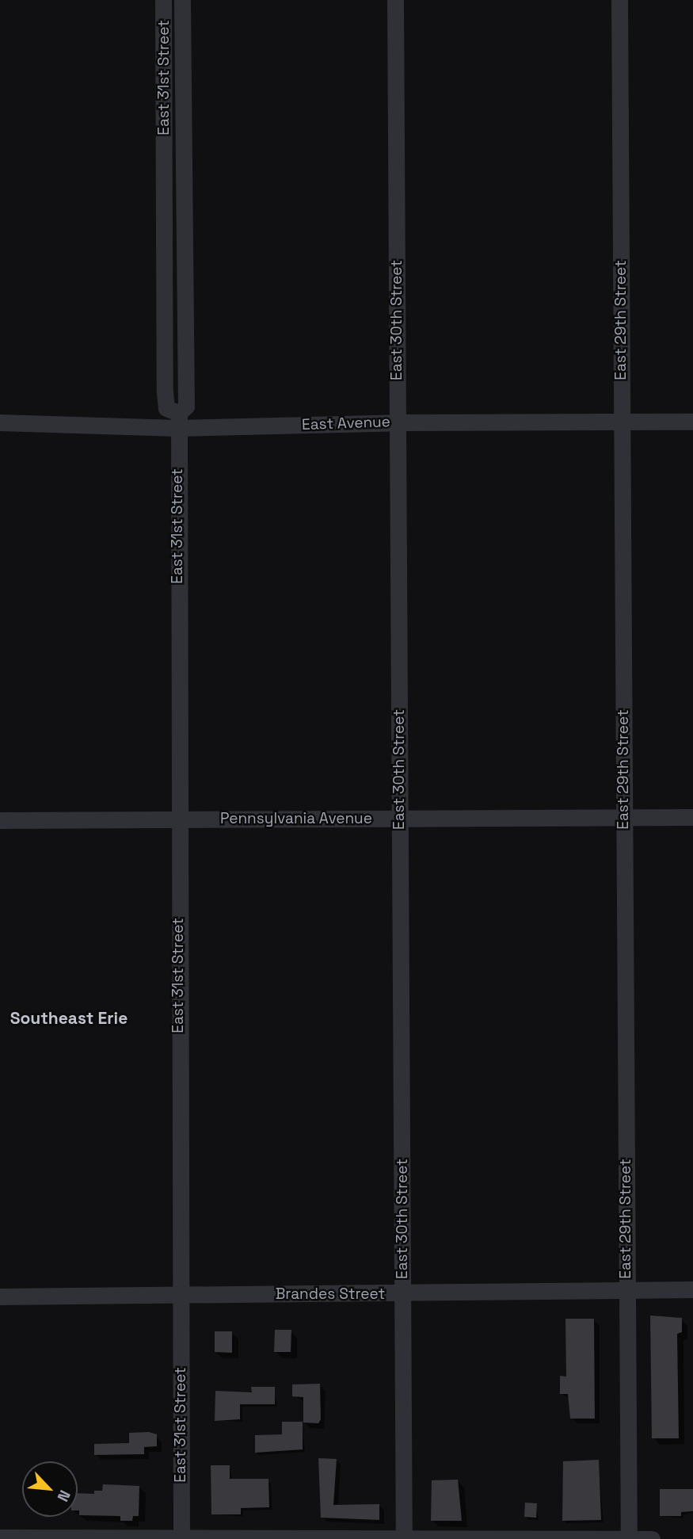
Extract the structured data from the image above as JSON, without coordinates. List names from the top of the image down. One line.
{"streets":{"street":["East 31st Street","East 30th Street","East 29th Street","East Avenue","Pennsylvania Avenue","Brandes Street"]},"crossings":[["East 31st Street","East Avenue"],["East 31st Street","Pennsylvania Avenue"],["East 31st Street","Brandes Street"],["East 30th Street","East Avenue"],["East 30th Street","Pennsylvania Avenue"],["East 30th Street","Brandes Street"],["East 29th Street","East Avenue"],["East 29th Street","Pennsylvania Avenue"],["East 29th Street","Brandes Street"]],"districts":["Southeast Erie"],"north":"bottom right"}
